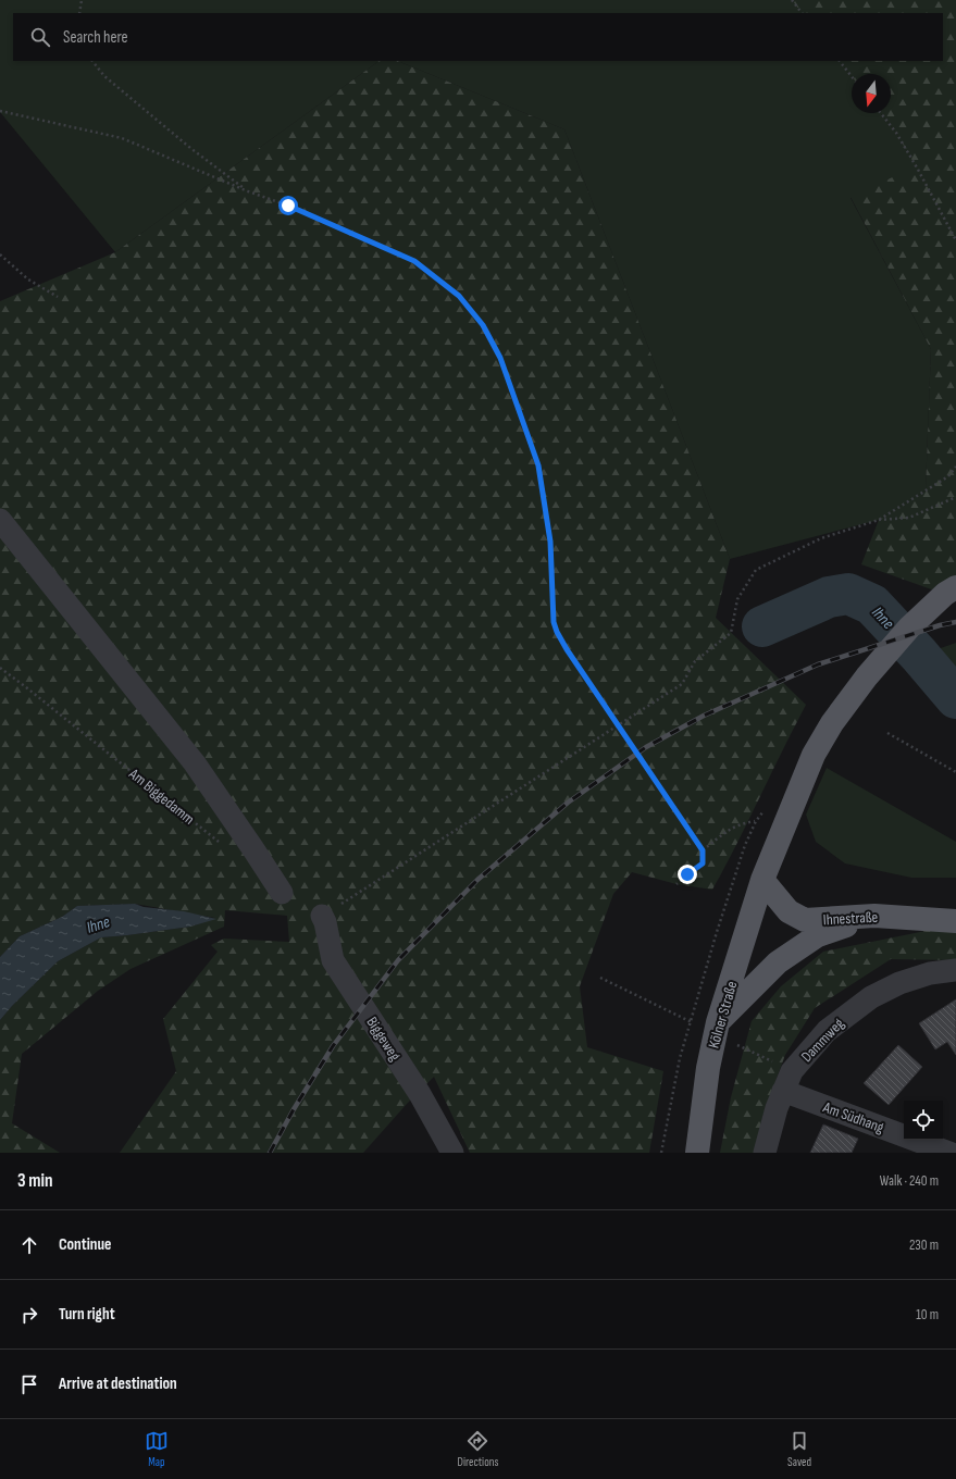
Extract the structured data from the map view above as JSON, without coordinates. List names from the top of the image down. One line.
{"streets":{"main road":["Ihnestraße","Kölner Straße"],"street":["Biggeweg","Dammweg","Am Südhang"],"path":["Am Biggedamm"]},"crossings":[["Ihnestraße","Kölner Straße"],["Dammweg","Am Südhang"]],"water":["Ihne"],"north":"bottom","page":{"search":"Search here","heading":["3 min","Walk · 240 m"],"list":[["Continue","230 m"],["Turn right","10 m"],"Arrive at destination"],"nav":["Map","Directions","Saved"]}}
